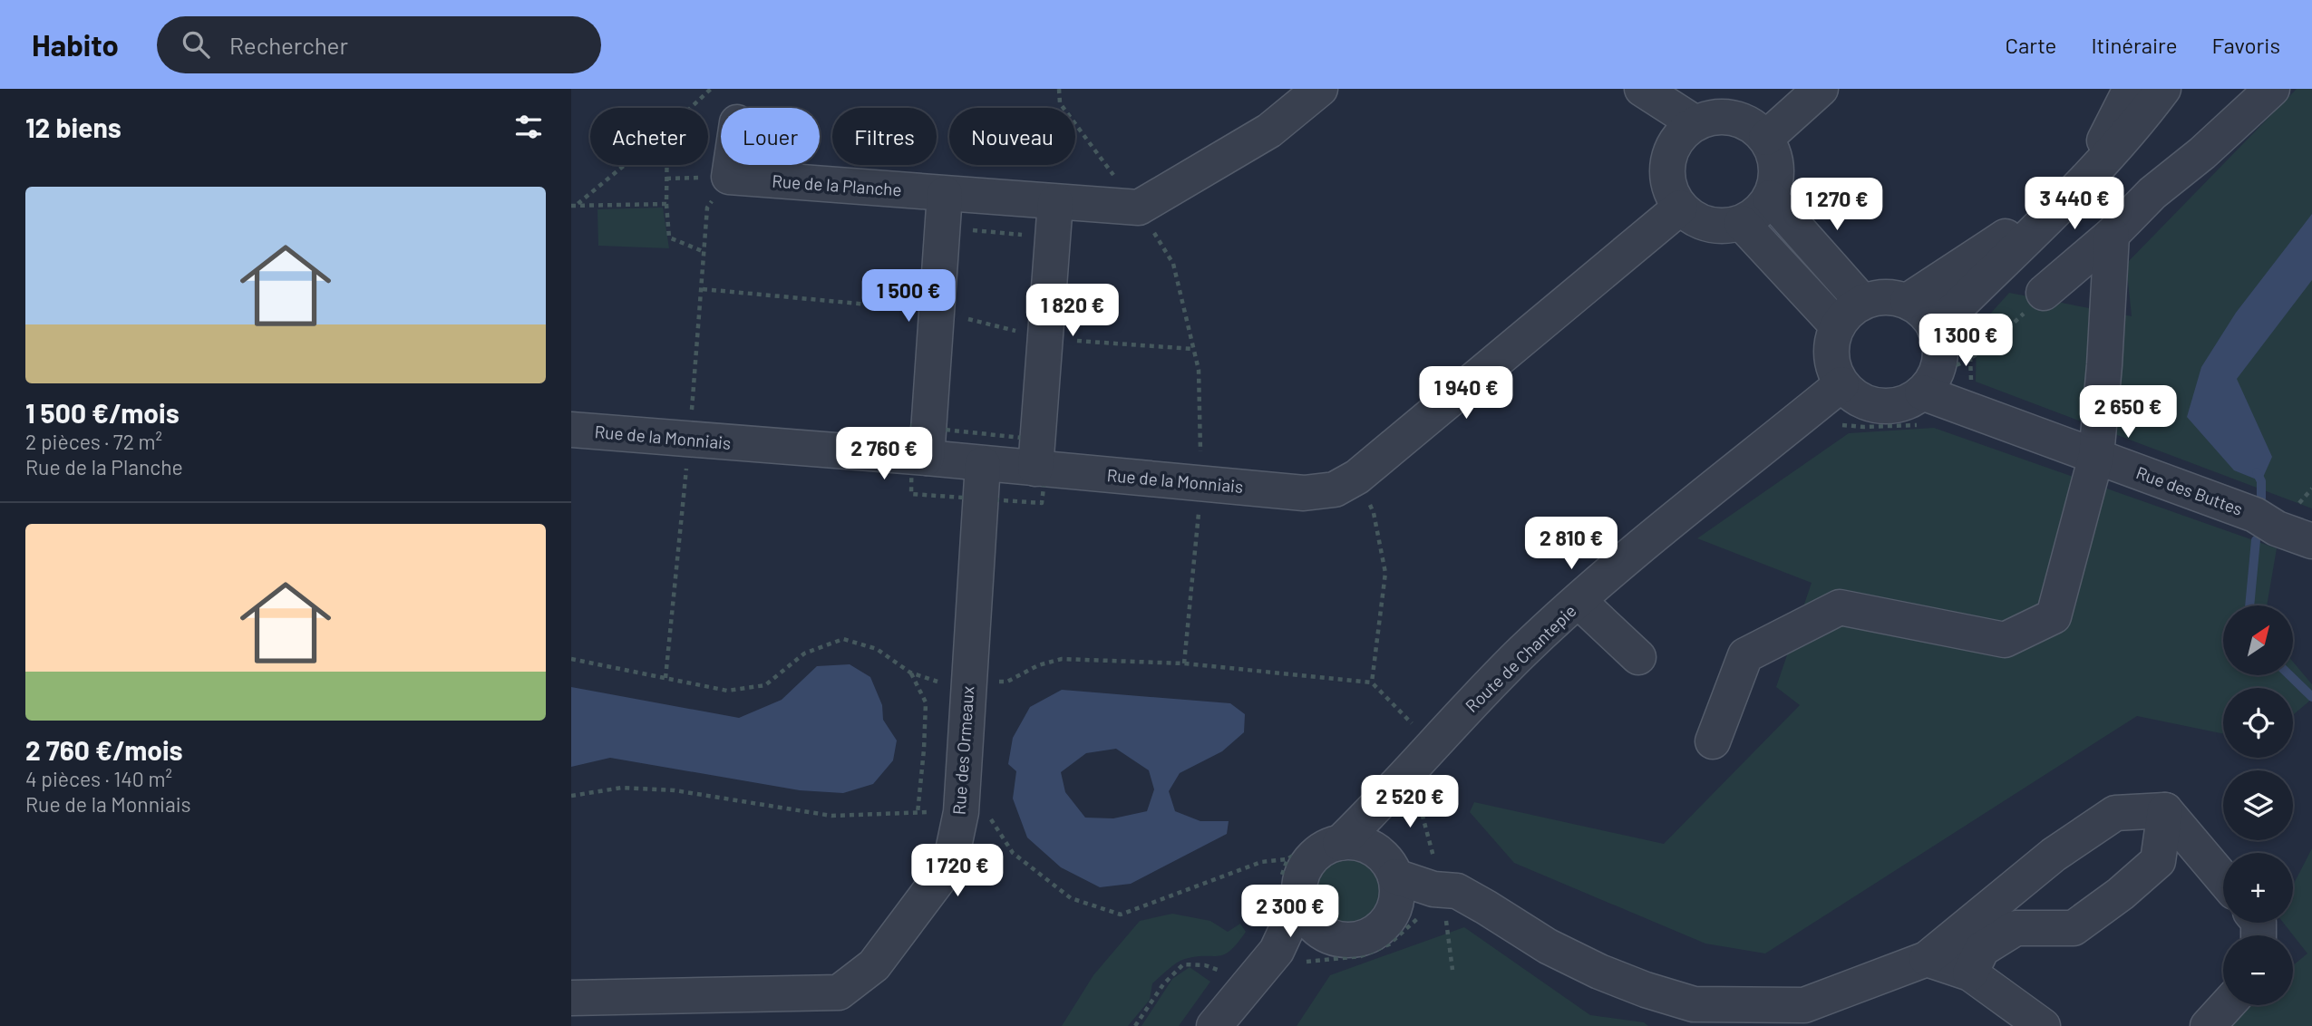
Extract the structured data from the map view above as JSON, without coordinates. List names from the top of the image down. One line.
{"streets":{"street":["Rue de la Planche","Rue de la Monniais","Rue des Buttes","Route de Chantepie","Rue des Ormeaux"]},"crossings":[["Rue de la Monniais","Rue des Ormeaux"],["Rue des Buttes","Route de Chantepie"]],"north":"top right","page":{"header":"Habito","search":"Rechercher","nav":["Carte","Itinéraire","Favoris"],"heading":"12 biens","chip":["Acheter","Louer","Filtres","Nouveau"],"list":[{"name":"1 500 €/mois","note":"2 pièces · 72 m² · Rue de la Planche"},{"name":"2 760 €/mois","note":"4 pièces · 140 m² · Rue de la Monniais"}],"price":["3 440 €","1 270 €","1 500 €","1 820 €","1 300 €","1 940 €","2 650 €","2 760 €","2 810 €","2 520 €","1 720 €","2 300 €"],"map_buttons":["+","−"]}}
